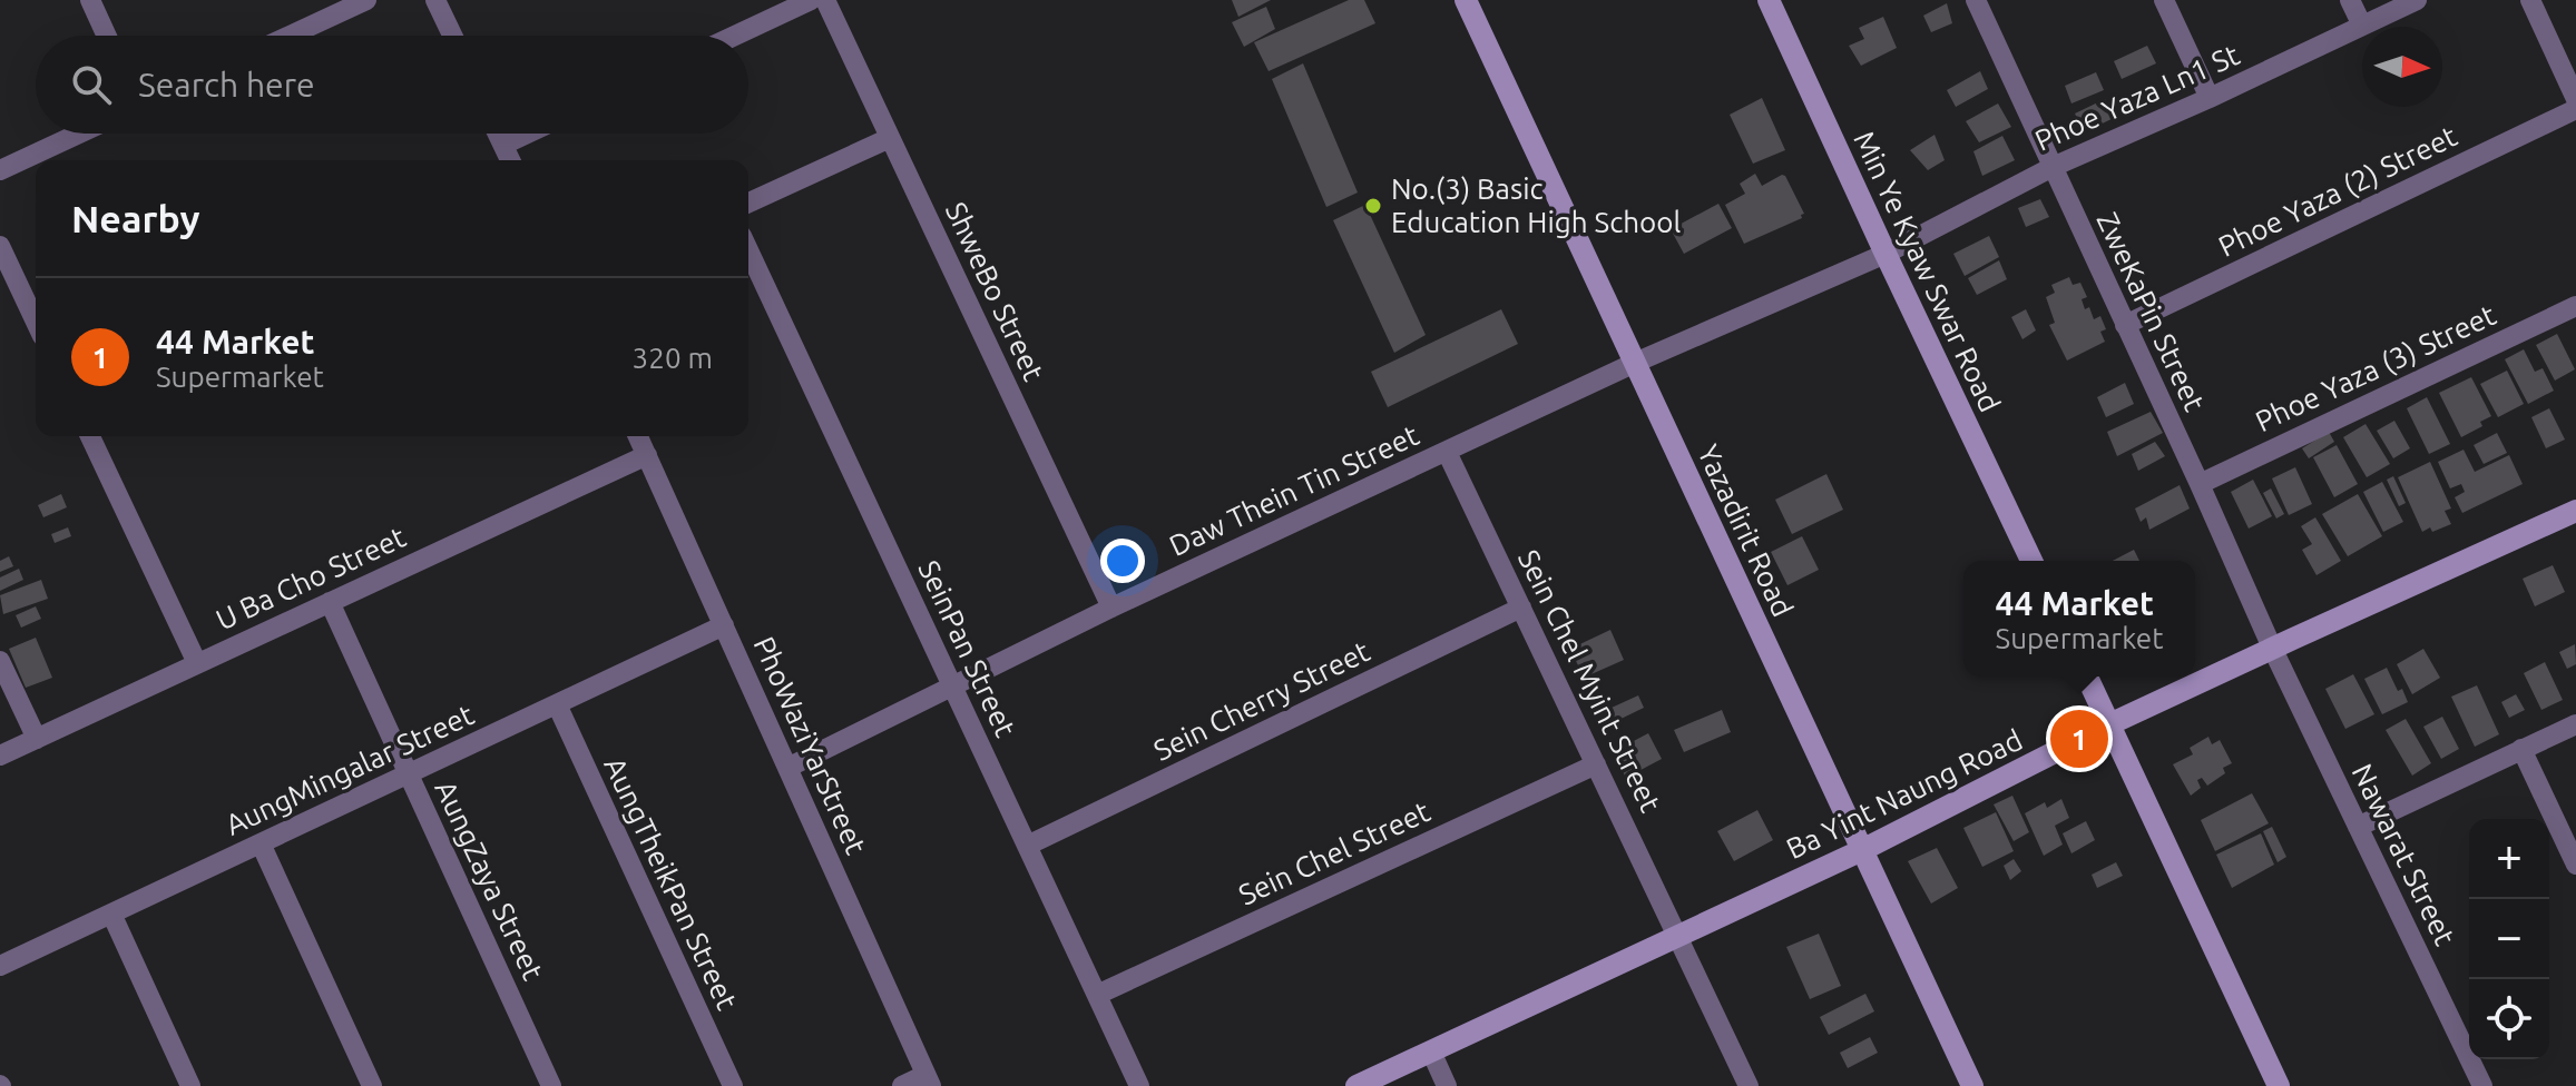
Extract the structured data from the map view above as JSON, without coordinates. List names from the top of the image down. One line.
{"streets":{"street":["Phoe Yaza Ln1 St","Phoe Yaza (2) Street","Min Ye Kyaw Swar Road","ShweBo Street","ZweKaPin Street","Phoe Yaza (3) Street","Daw Thein Tin Street","Yazadirit Road","U Ba Cho Street","SeinPan Street","Sein Chel Myint Street","Sein Cherry Street","PhoWaziYarStreet","AungMingalar Street","Ba Yint Naung Road","Sein Chel Street","Nawarat Street","AungZaya Street","AungTheikPan Street"]},"crossings":[["Phoe Yaza Ln1 St","Min Ye Kyaw Swar Road"],["Phoe Yaza Ln1 St","ZweKaPin Street"],["Phoe Yaza Ln1 St","Daw Thein Tin Street"],["Phoe Yaza Ln1 St","Yazadirit Road"],["Phoe Yaza (2) Street","ZweKaPin Street"],["ShweBo Street","Daw Thein Tin Street"],["ZweKaPin Street","Phoe Yaza (3) Street"],["ZweKaPin Street","Ba Yint Naung Road"],["ZweKaPin Street","Nawarat Street"],["Daw Thein Tin Street","Yazadirit Road"],["Daw Thein Tin Street","SeinPan Street"],["Daw Thein Tin Street","Sein Chel Myint Street"],["Daw Thein Tin Street","PhoWaziYarStreet"],["Yazadirit Road","Ba Yint Naung Road"],["U Ba Cho Street","PhoWaziYarStreet"],["U Ba Cho Street","AungZaya Street"],["SeinPan Street","Sein Cherry Street"],["SeinPan Street","Sein Chel Street"],["Sein Chel Myint Street","Sein Cherry Street"],["Sein Chel Myint Street","Ba Yint Naung Road"],["Sein Chel Myint Street","Sein Chel Street"],["PhoWaziYarStreet","AungMingalar Street"],["AungMingalar Street","AungZaya Street"],["AungMingalar Street","AungTheikPan Street"],["Ba Yint Naung Road","Nawarat Street"]],"places":["No.(3) Basic Education High School"],"north":"right","page":{"search":"Search here","heading":"Nearby","list":[{"mark":"1","name":"44 Market","note":"Supermarket","value":"320 m"}],"popup":["44 Market","Supermarket"],"pins":"1","map_buttons":["+","−"]}}
